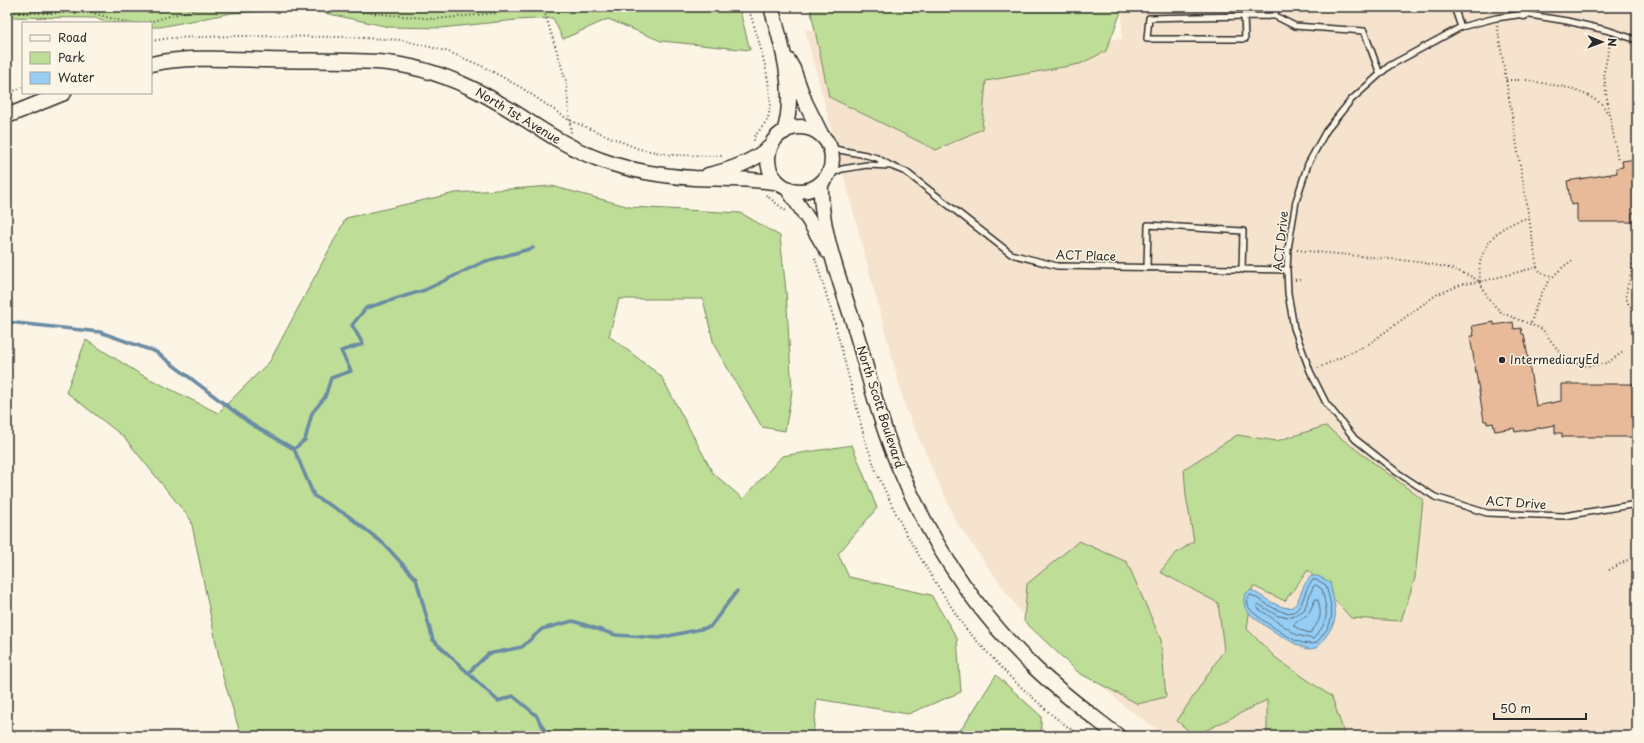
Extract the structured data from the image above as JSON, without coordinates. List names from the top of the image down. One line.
{"streets":{"main road":["North 1st Avenue","North Scott Boulevard"],"lane":["ACT Drive","ACT Place"]},"crossings":[["North 1st Avenue","ACT Place"],["North 1st Avenue","North Scott Boulevard"],["ACT Drive","ACT Place"],["ACT Place","North Scott Boulevard"]],"places":["IntermediaryEd"],"legend":["Road","Park","Water"],"scale_bar":"50 m","north":"right"}
